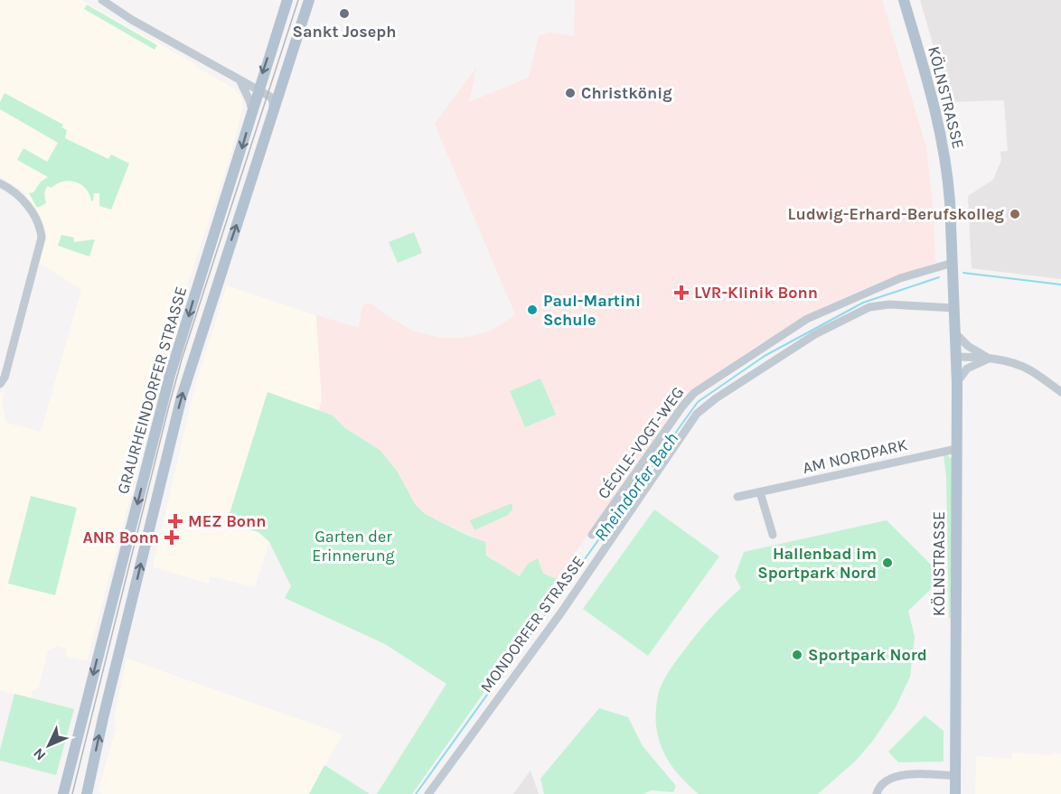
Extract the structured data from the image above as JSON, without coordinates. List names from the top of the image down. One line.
{"streets":{"main road":["KÖLNSTRASSE","GRAURHEINDORFER STRASSE"],"street":["CÉCILE-VOGT-WEG","AM NORDPARK","MONDORFER STRASSE"]},"crossings":[["KÖLNSTRASSE","CÉCILE-VOGT-WEG"],["KÖLNSTRASSE","AM NORDPARK"],["KÖLNSTRASSE","MONDORFER STRASSE"]],"water":["Rheindorfer Bach"],"parks":["Garten der Erinnerung"],"places":{"other":["Sankt Joseph","Christkönig","Ludwig-Erhard-Berufskolleg","Paul-Martini Schule","Hallenbad im Sportpark Nord","Sportpark Nord"],"health":["LVR-Klinik Bonn","MEZ Bonn","ANR Bonn"]},"north":"bottom left"}
